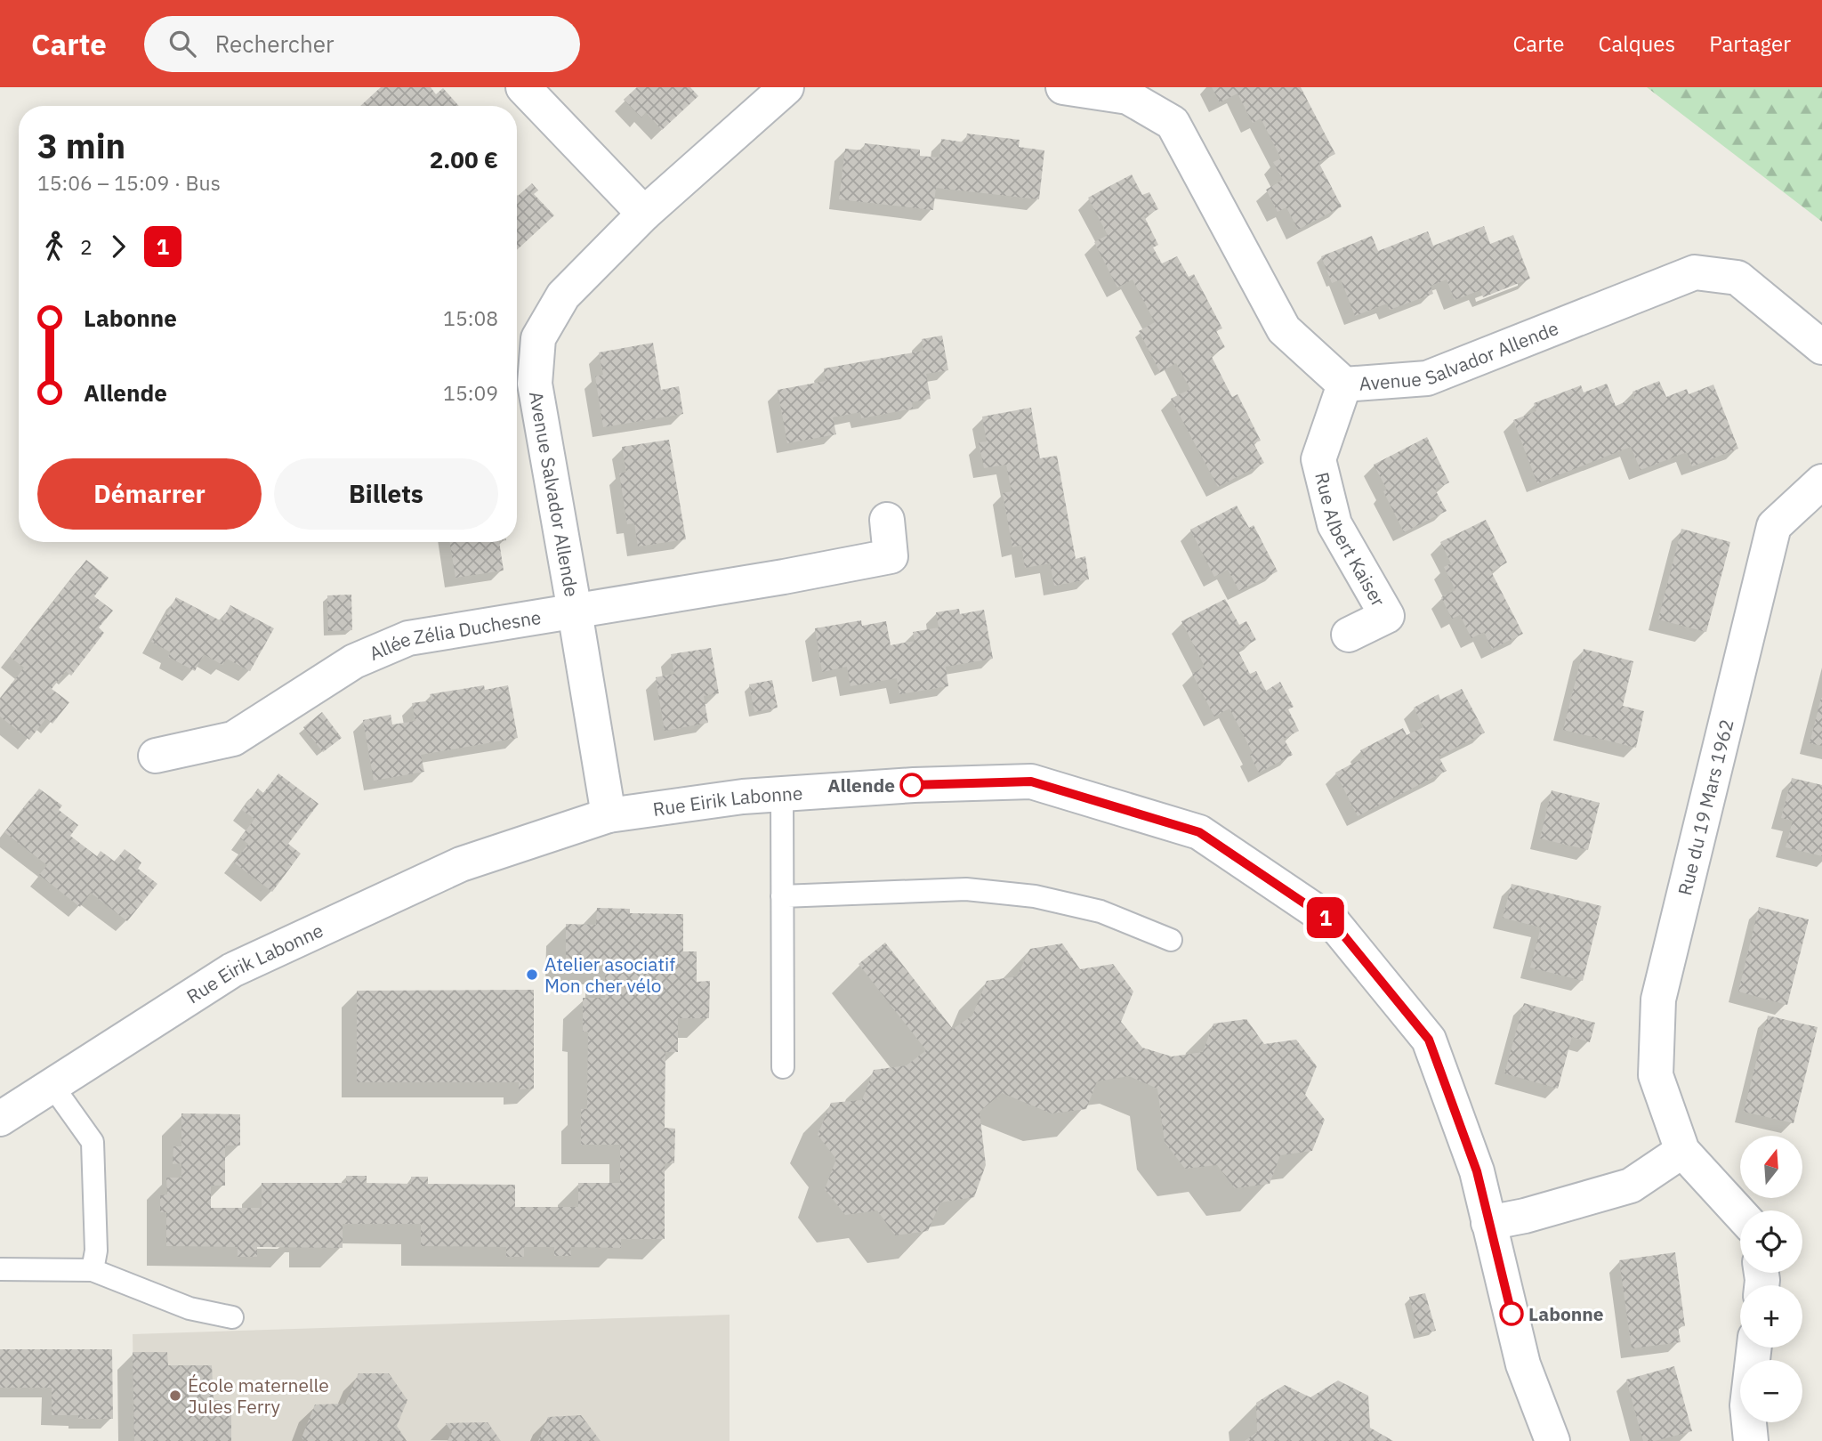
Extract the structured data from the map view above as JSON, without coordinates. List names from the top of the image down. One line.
{"streets":{"street":["Avenue Salvador Allende","Rue Albert Kaiser","Allée Zélia Duchesne","Rue Eirik Labonne","Rue du 19 Mars 1962"]},"crossings":[["Avenue Salvador Allende","Rue Albert Kaiser"],["Avenue Salvador Allende","Allée Zélia Duchesne"],["Avenue Salvador Allende","Rue Eirik Labonne"]],"places":["Allende","Atelier asociatif Mon cher vélo","Labonne","École maternelle Jules Ferry"],"lines":["bus line 1"],"north":"top","page":{"header":"Carte","search":"Rechercher","nav":["Carte","Calques","Partager"],"on_map":"1","heading":["3 min","15:06 – 15:09 · Bus","2.00 €"],"legs":["2","1"],"list":[{"name":"Labonne","value":"15:08"},{"name":"Allende","value":"15:09"}],"buttons":["Démarrer","Billets"],"map_buttons":["+","−"]}}
